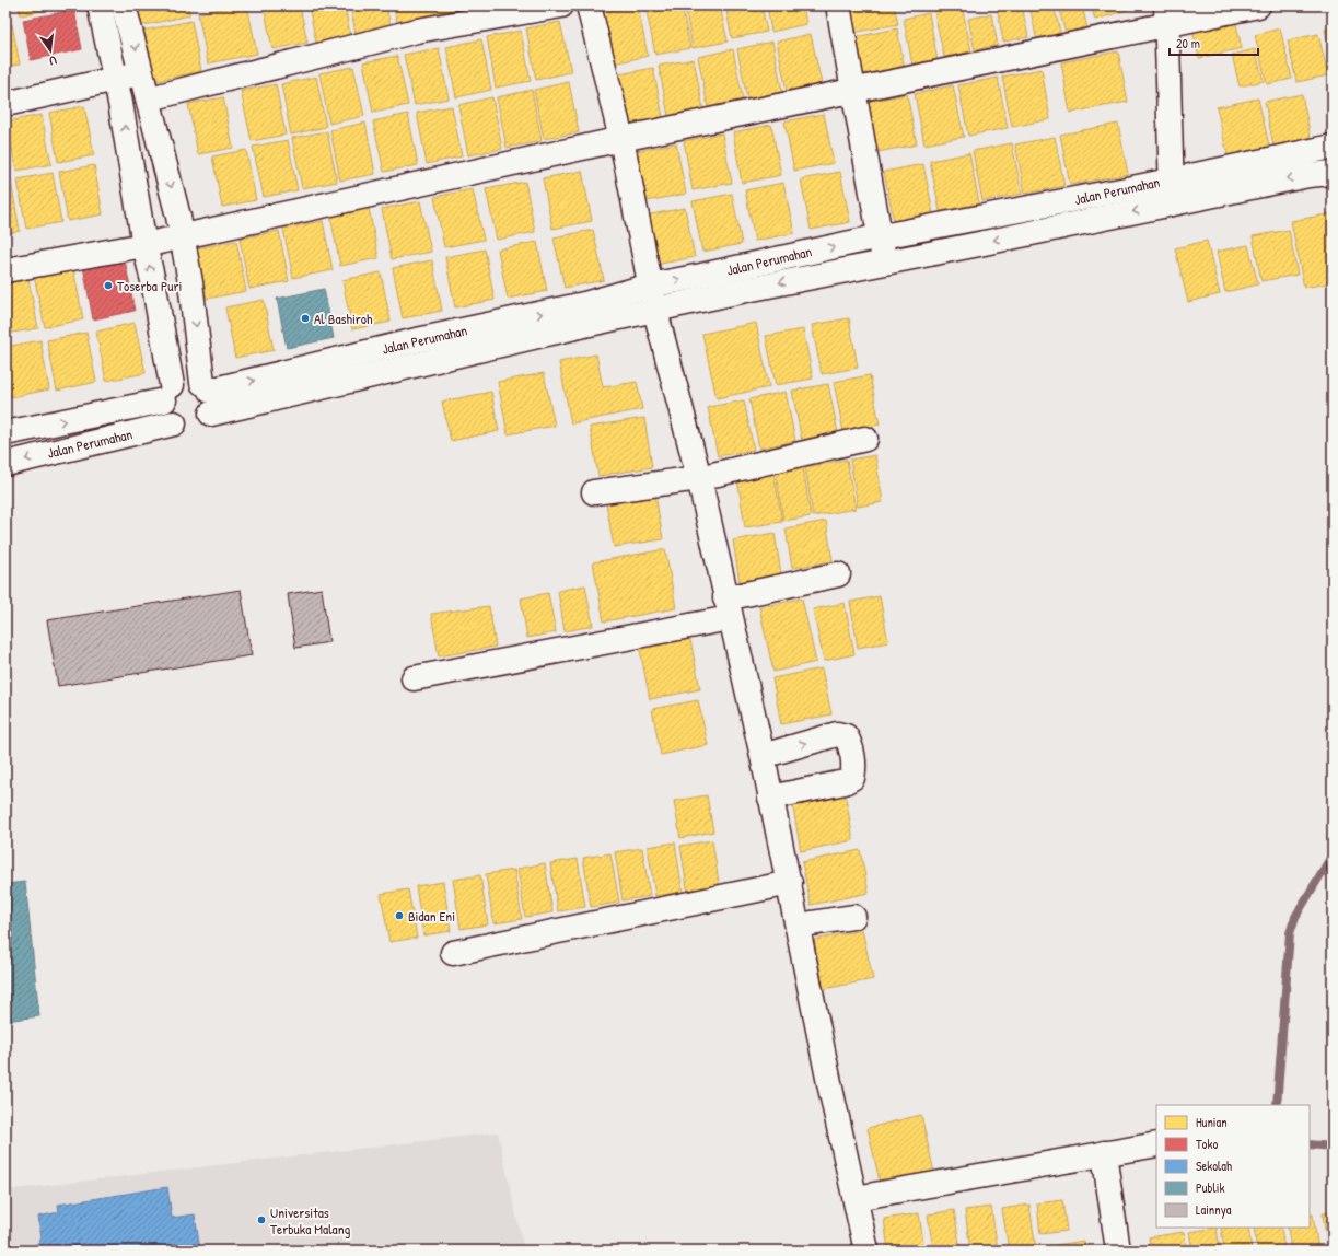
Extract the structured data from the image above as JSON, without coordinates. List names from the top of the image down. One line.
{"streets":{"street":["Jalan Perumahan"]},"places":["Toserba Puri","Al Bashiroh","Bidan Eni","Universitas Terbuka Malang"],"legend":["Hunian","Toko","Sekolah","Publik","Lainnya"],"scale_bar":"20 m","north":"bottom"}
